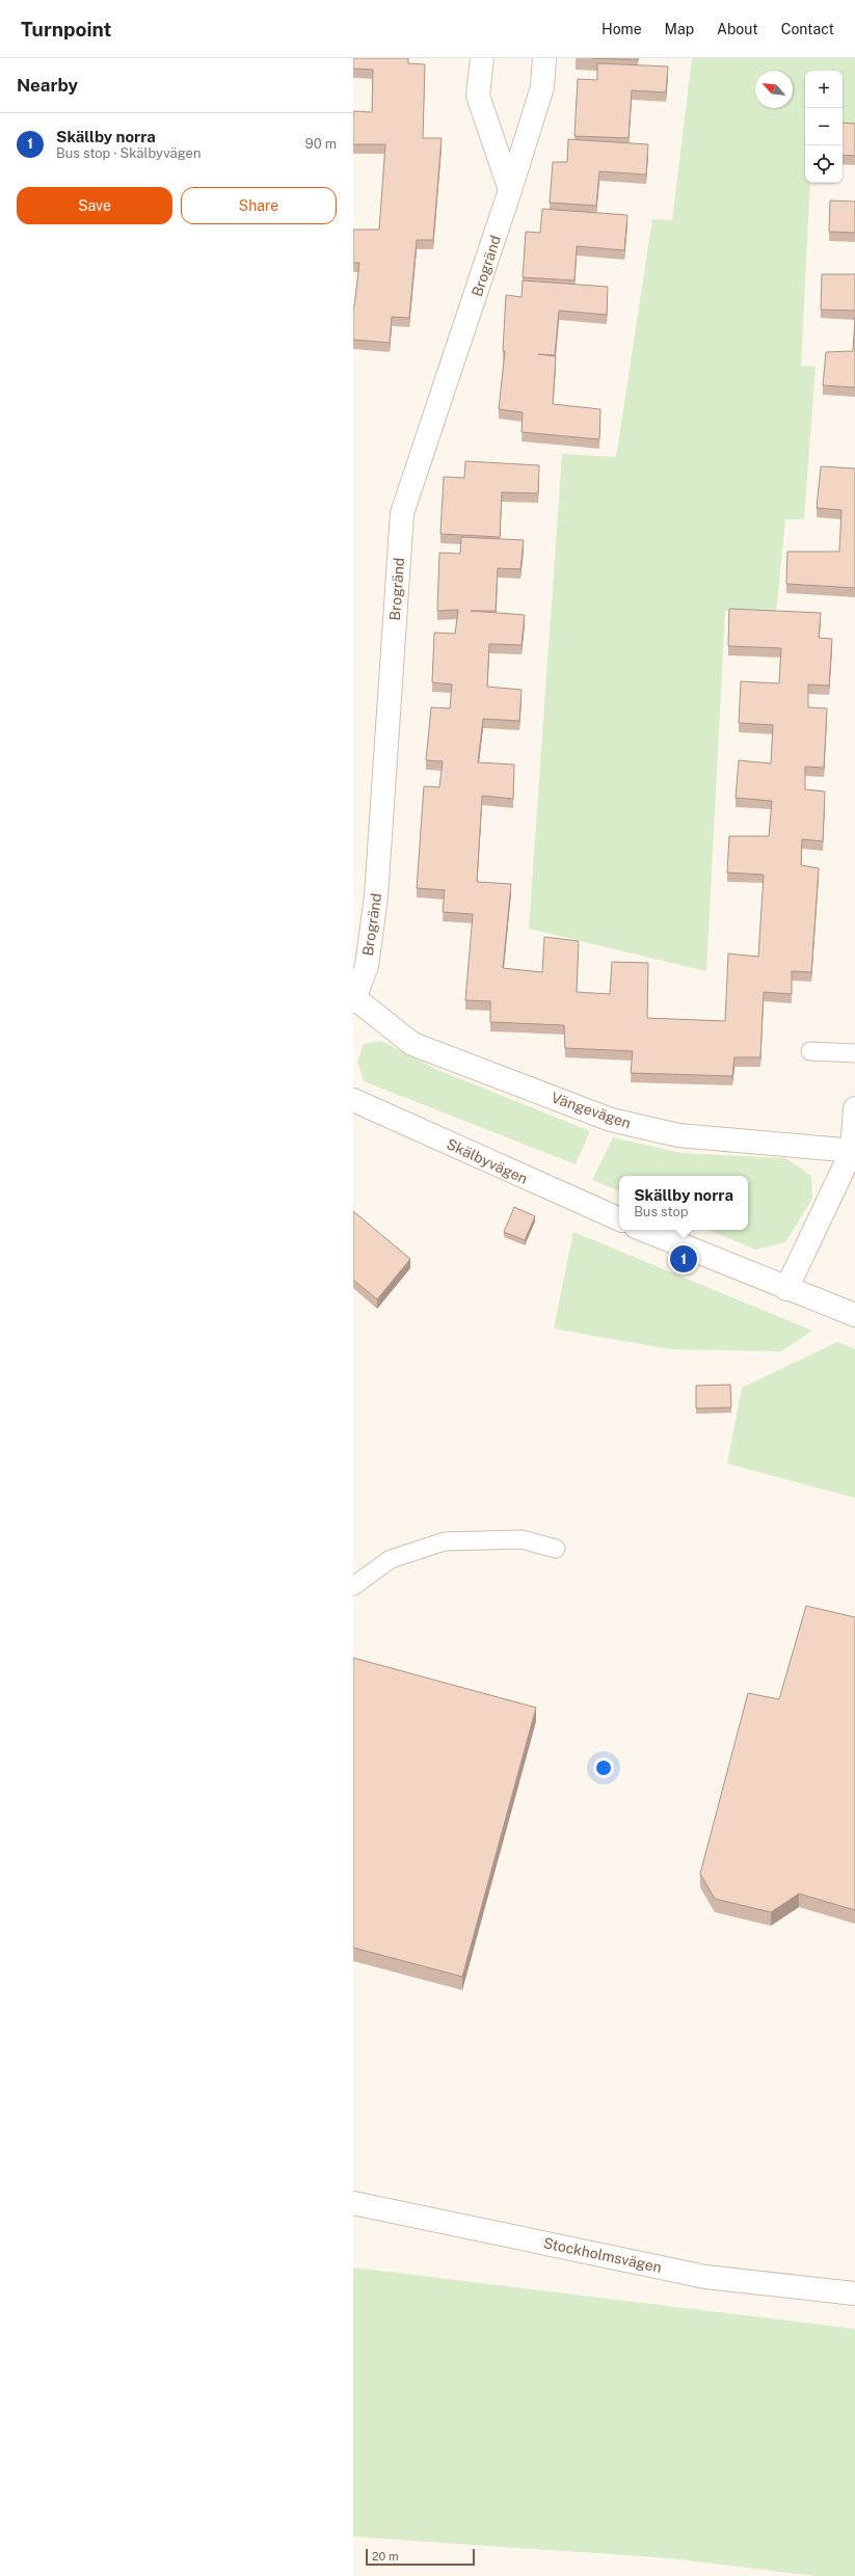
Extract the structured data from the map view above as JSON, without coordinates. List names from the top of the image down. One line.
{"streets":{"street":["Brogränd","Vängevägen","Skälbyvägen","Stockholmsvägen"]},"crossings":[["Brogränd","Vängevägen"]],"scale_bar":"20 m","north":"top left","page":{"header":"Turnpoint","nav":["Home","Map","About","Contact"],"heading":"Nearby","map_buttons":["+","−"],"list":[{"mark":"1","name":"Skällby norra","note":"Bus stop · Skälbyvägen","value":"90 m"}],"buttons":["Save","Share"],"popup":["Skällby norra","Bus stop"],"pins":"1","scale":"20 m"}}
